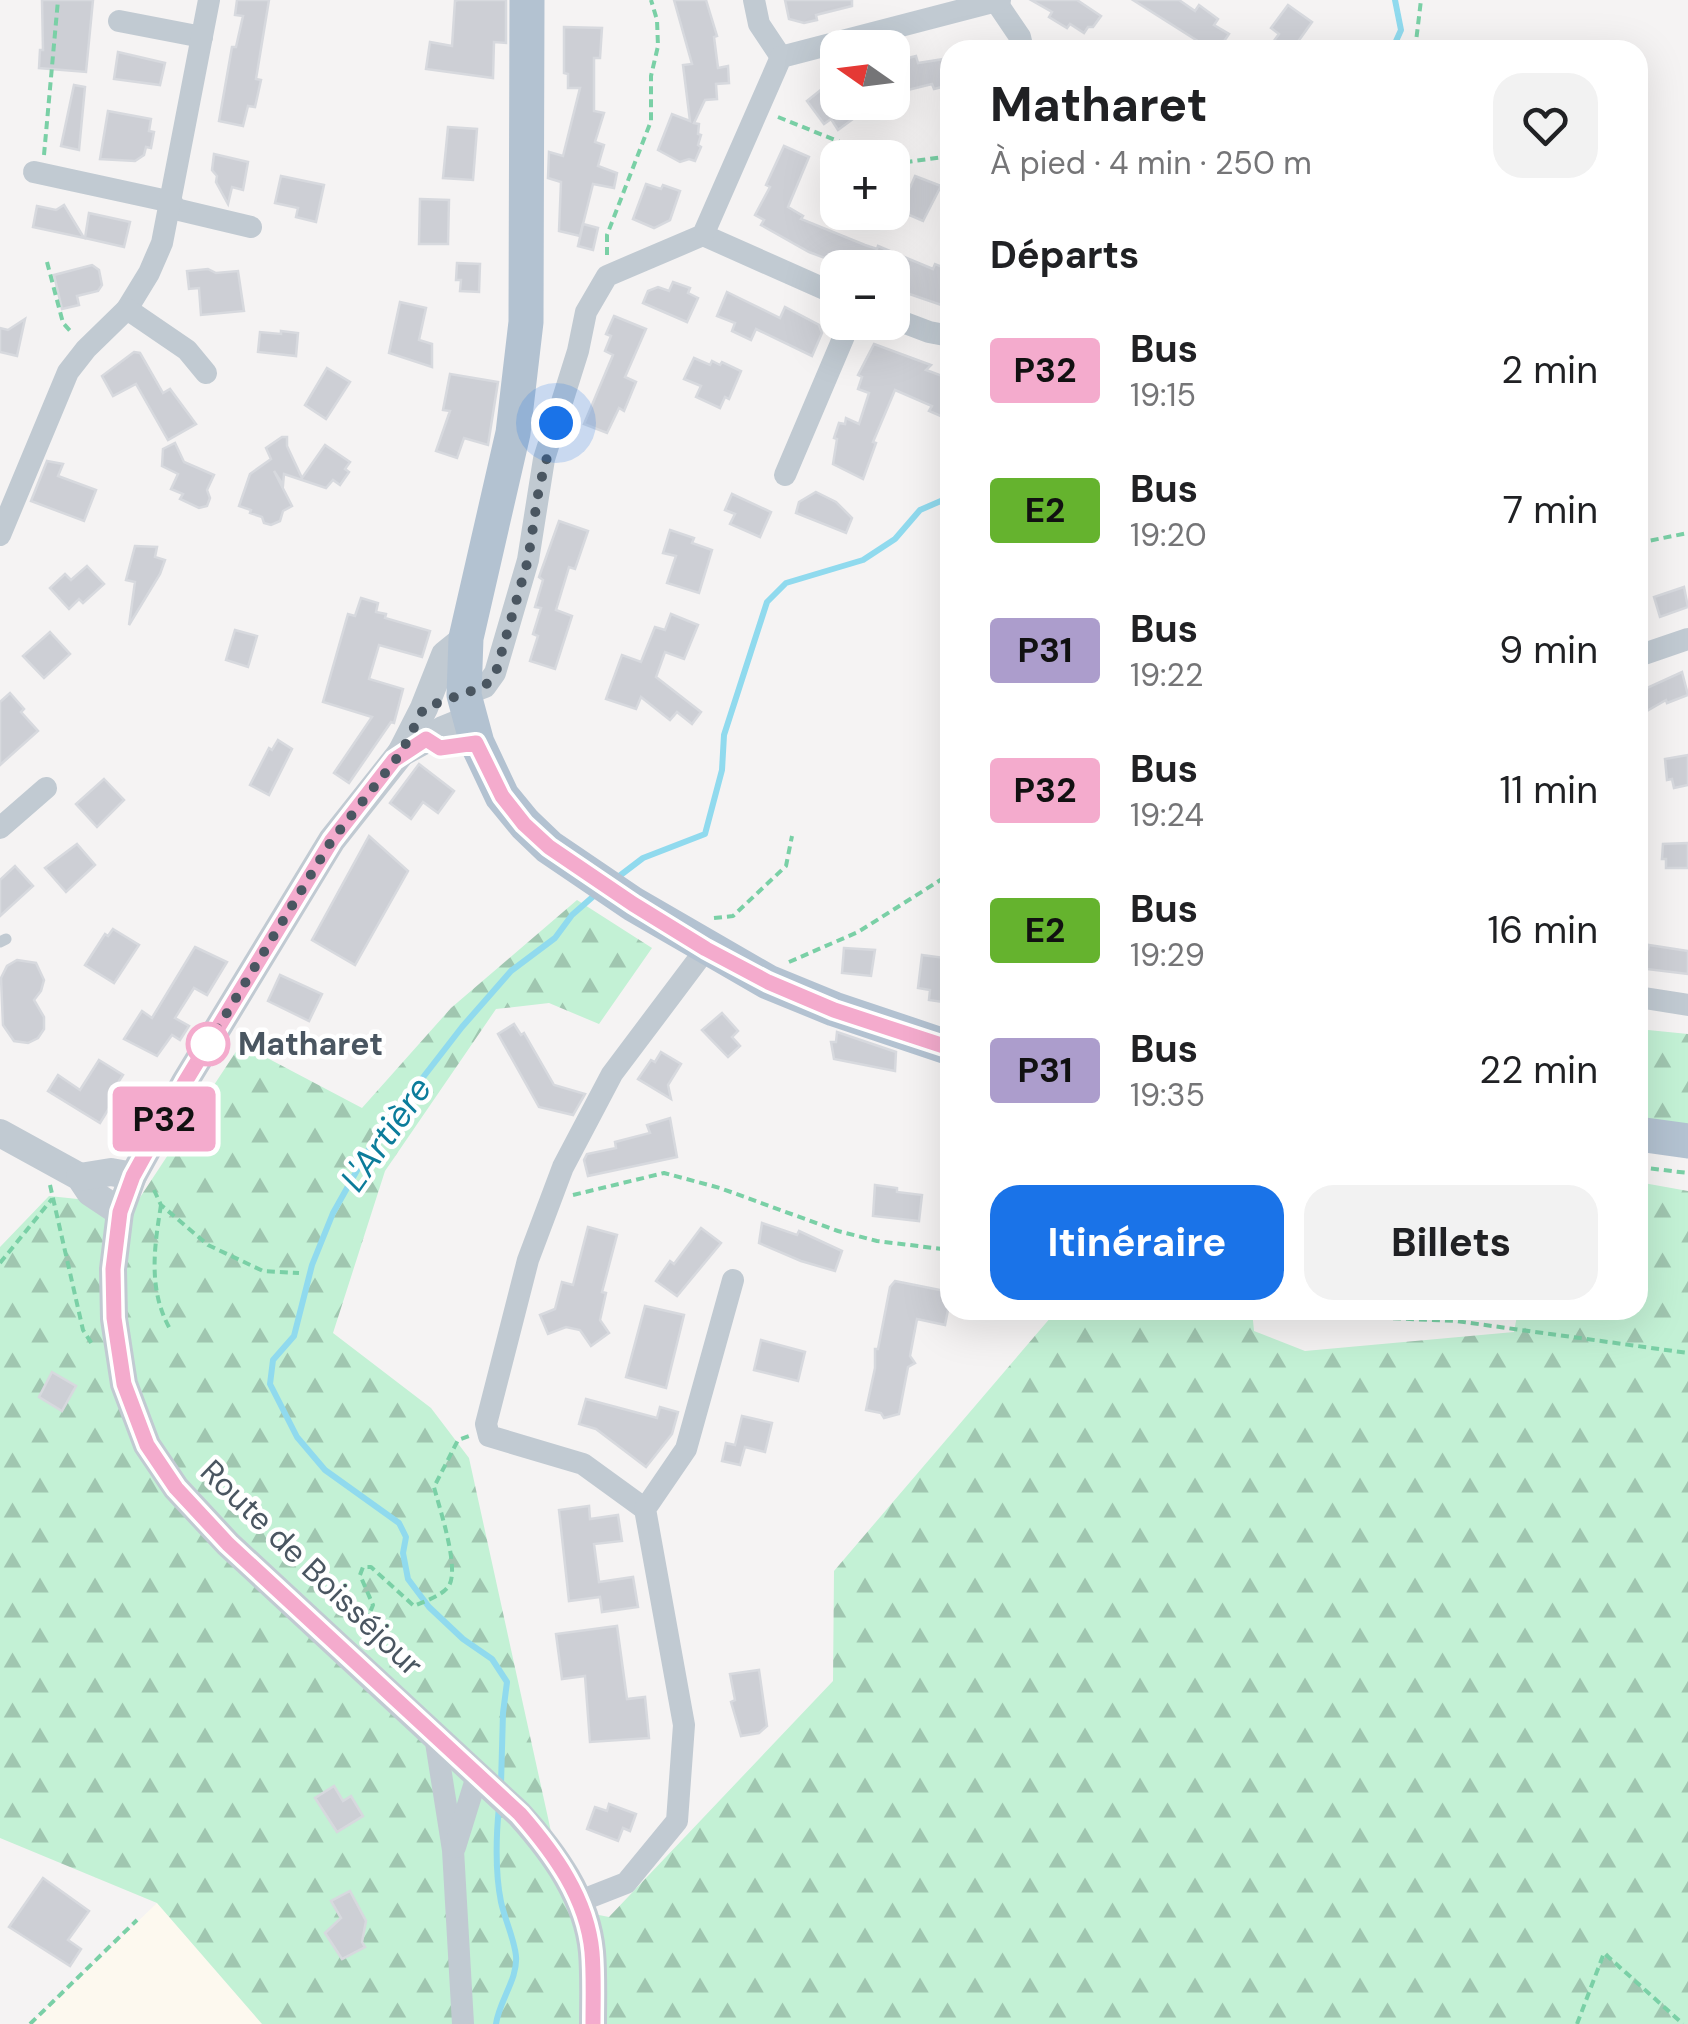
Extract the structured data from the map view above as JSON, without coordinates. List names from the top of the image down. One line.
{"streets":{"street":["Route de Boisséjour"]},"water":["L'Artière"],"places":["Matharet"],"lines":["bus line P32"],"north":"left","page":{"on_map":"P32","map_buttons":["+","−"],"heading":[["Matharet","À pied · 4 min · 250 m"],"Départs"],"list":[{"mark":"P32","name":"Bus","note":"19:15","value":"2 min"},{"mark":"E2","name":"Bus","note":"19:20","value":"7 min"},{"mark":"P31","name":"Bus","note":"19:22","value":"9 min"},{"mark":"P32","name":"Bus","note":"19:24","value":"11 min"},{"mark":"E2","name":"Bus","note":"19:29","value":"16 min"},{"mark":"P31","name":"Bus","note":"19:35","value":"22 min"}],"buttons":["Itinéraire","Billets"]}}
